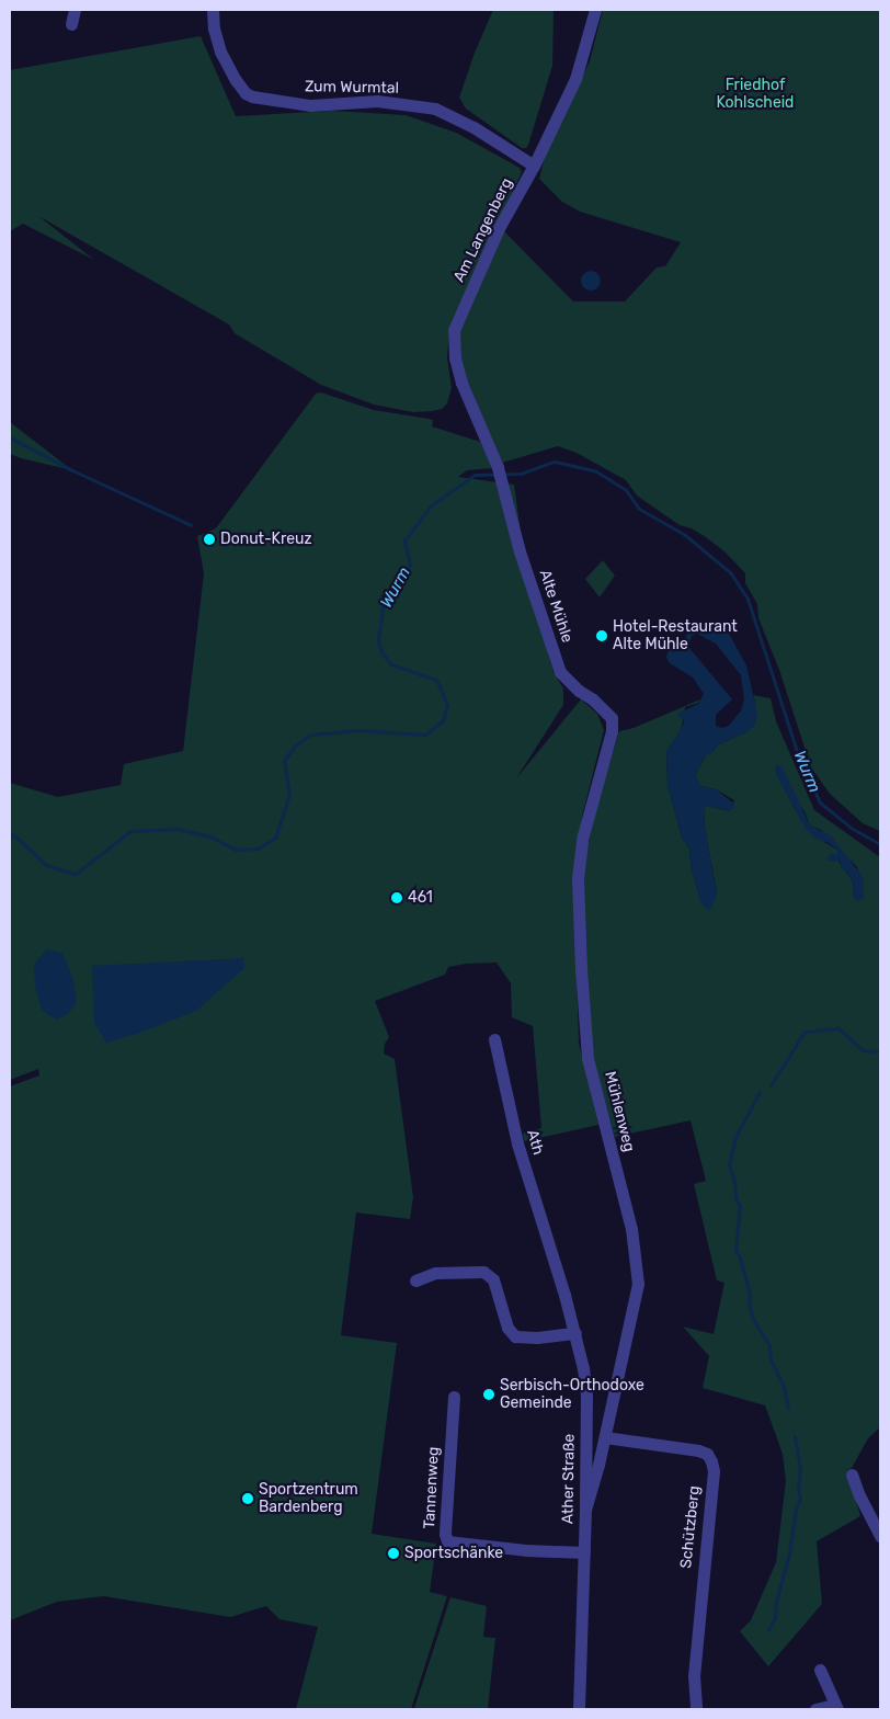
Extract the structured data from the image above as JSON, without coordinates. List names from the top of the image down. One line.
{"streets":{"street":["Zum Wurmtal","Am Langenberg","Alte Mühle","Mühlenweg","Ath","Ather Straße","Tannenweg","Schützberg"]},"crossings":[["Zum Wurmtal","Am Langenberg"],["Am Langenberg","Alte Mühle"],["Alte Mühle","Mühlenweg"],["Mühlenweg","Ather Straße"],["Mühlenweg","Schützberg"],["Ath","Ather Straße"],["Ather Straße","Tannenweg"]],"water":["Wurm"],"parks":["Friedhof Kohlscheid"],"places":["Donut-Kreuz","Hotel-Restaurant Alte Mühle","461","Serbisch-Orthodoxe Gemeinde","Sportzentrum Bardenberg","Sportschänke"]}
